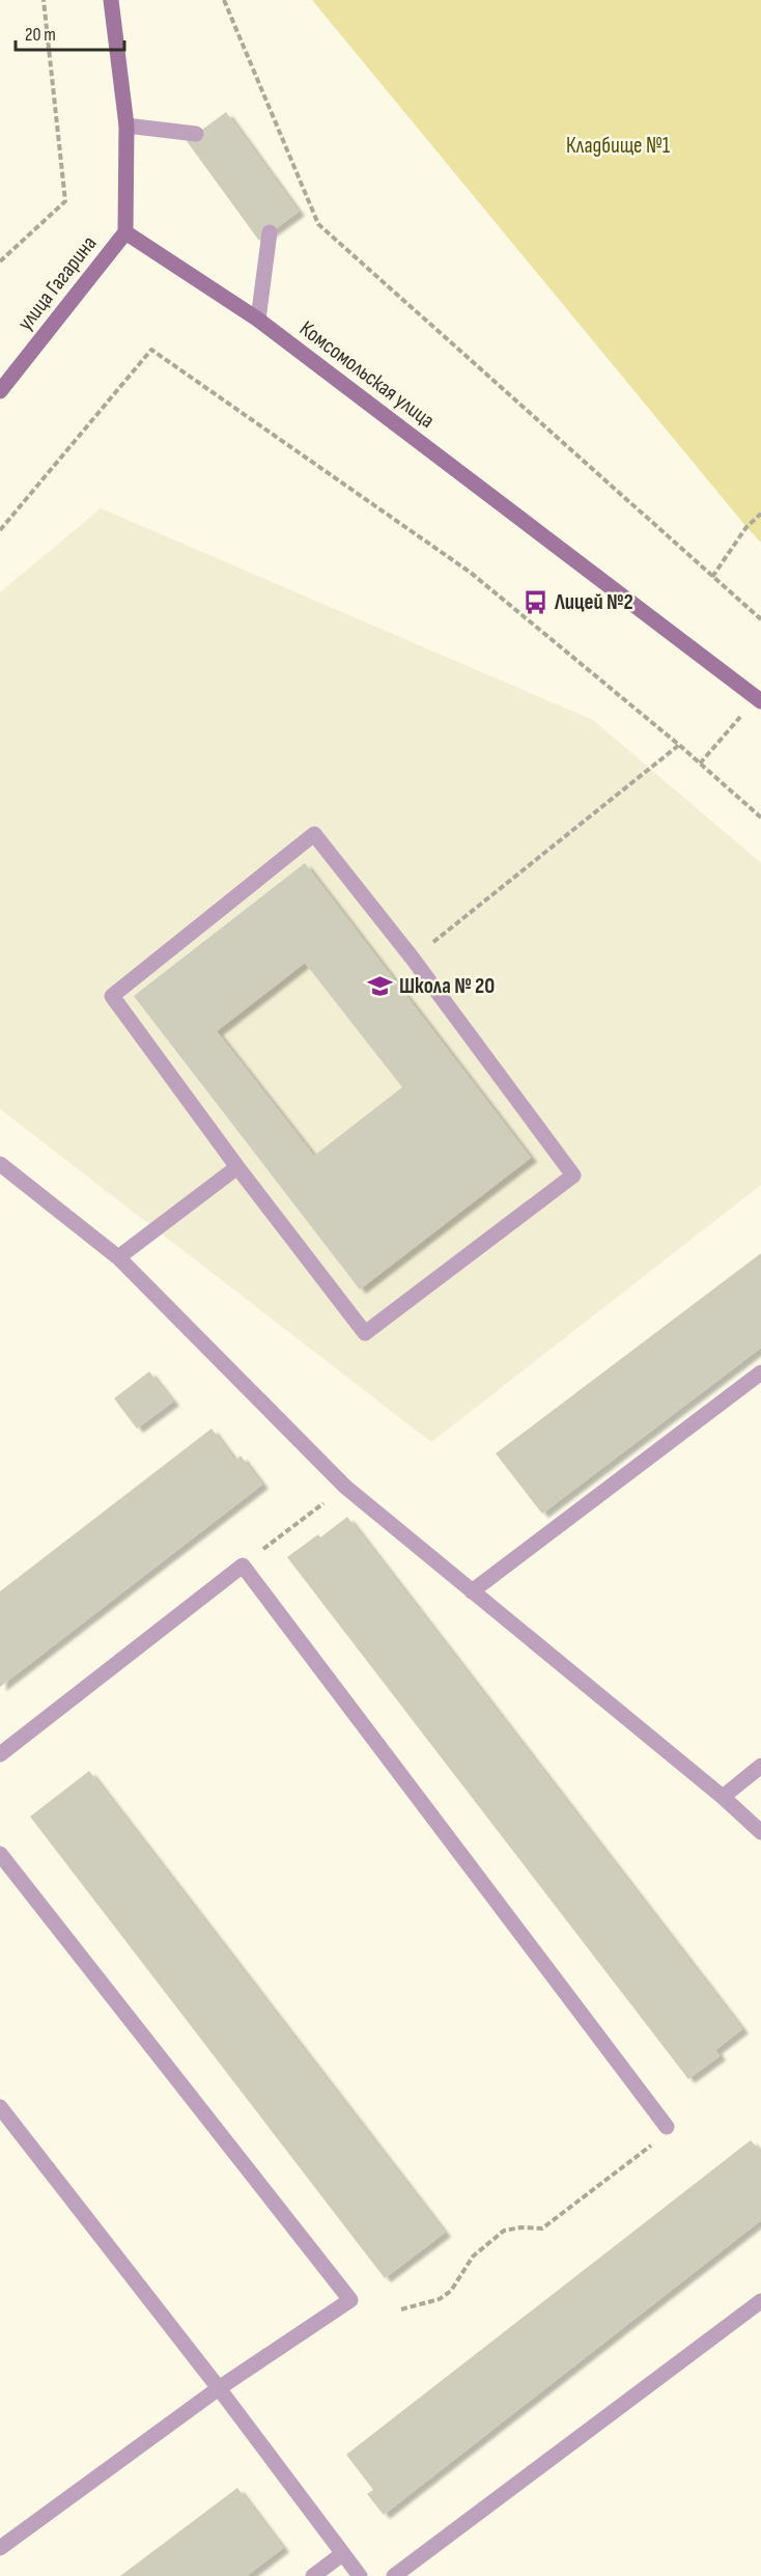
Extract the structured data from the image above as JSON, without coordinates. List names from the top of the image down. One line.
{"streets":{"main road":["улица Гагарина","Комсомольская улица"]},"crossings":[["улица Гагарина","Комсомольская улица"]],"parks":["Кладбище №1"],"places":{"bus stop":["Лицей №2"],"school or university":["Школа № 20"]},"scale_bar":"20 m"}
